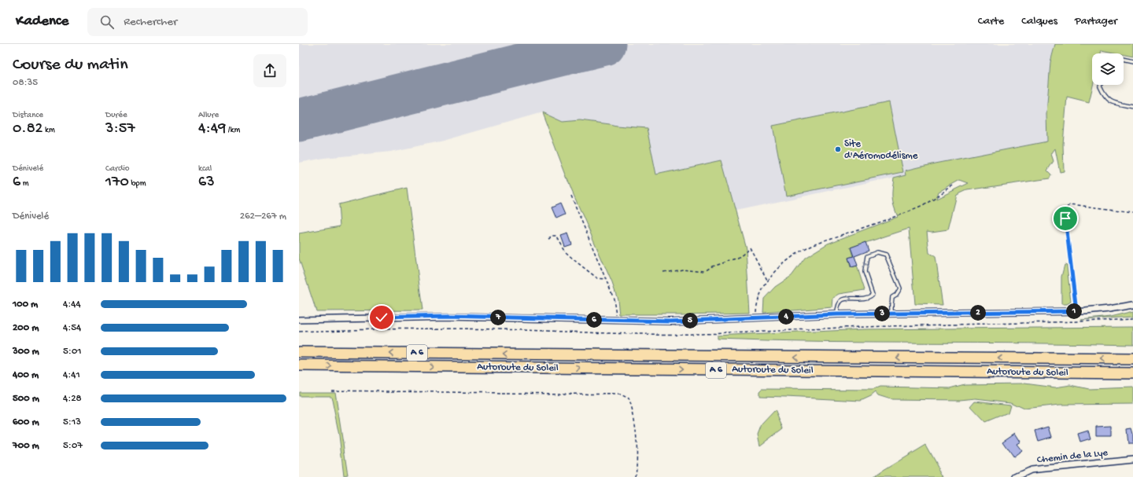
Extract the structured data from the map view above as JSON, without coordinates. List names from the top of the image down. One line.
{"streets":{"highway":["A 6","Autoroute du Soleil"],"street":["Chemin de la Lye"]},"places":["Site d'Aéromodélisme"],"page":{"header":"Kadence","search":"Rechercher","nav":["Carte","Calques","Partager"],"heading":["Course du matin","08:35"],"stats":[["Distance","0.82 km"],["Durée","3:57"],["Allure","4:49 /km"],["Dénivelé","6 m"],["Cardio","170 bpm"],["kcal","63"]],"chart":["Dénivelé","262–267 m"],"list":[{"name":"100 m","note":"4:44"},{"name":"200 m","note":"4:54"},{"name":"300 m","note":"5:01"},{"name":"400 m","note":"4:41"},{"name":"500 m","note":"4:28"},{"name":"600 m","note":"5:13"},{"name":"700 m","note":"5:07"}],"pins":["1","2","3","4","7","6","5"]}}
